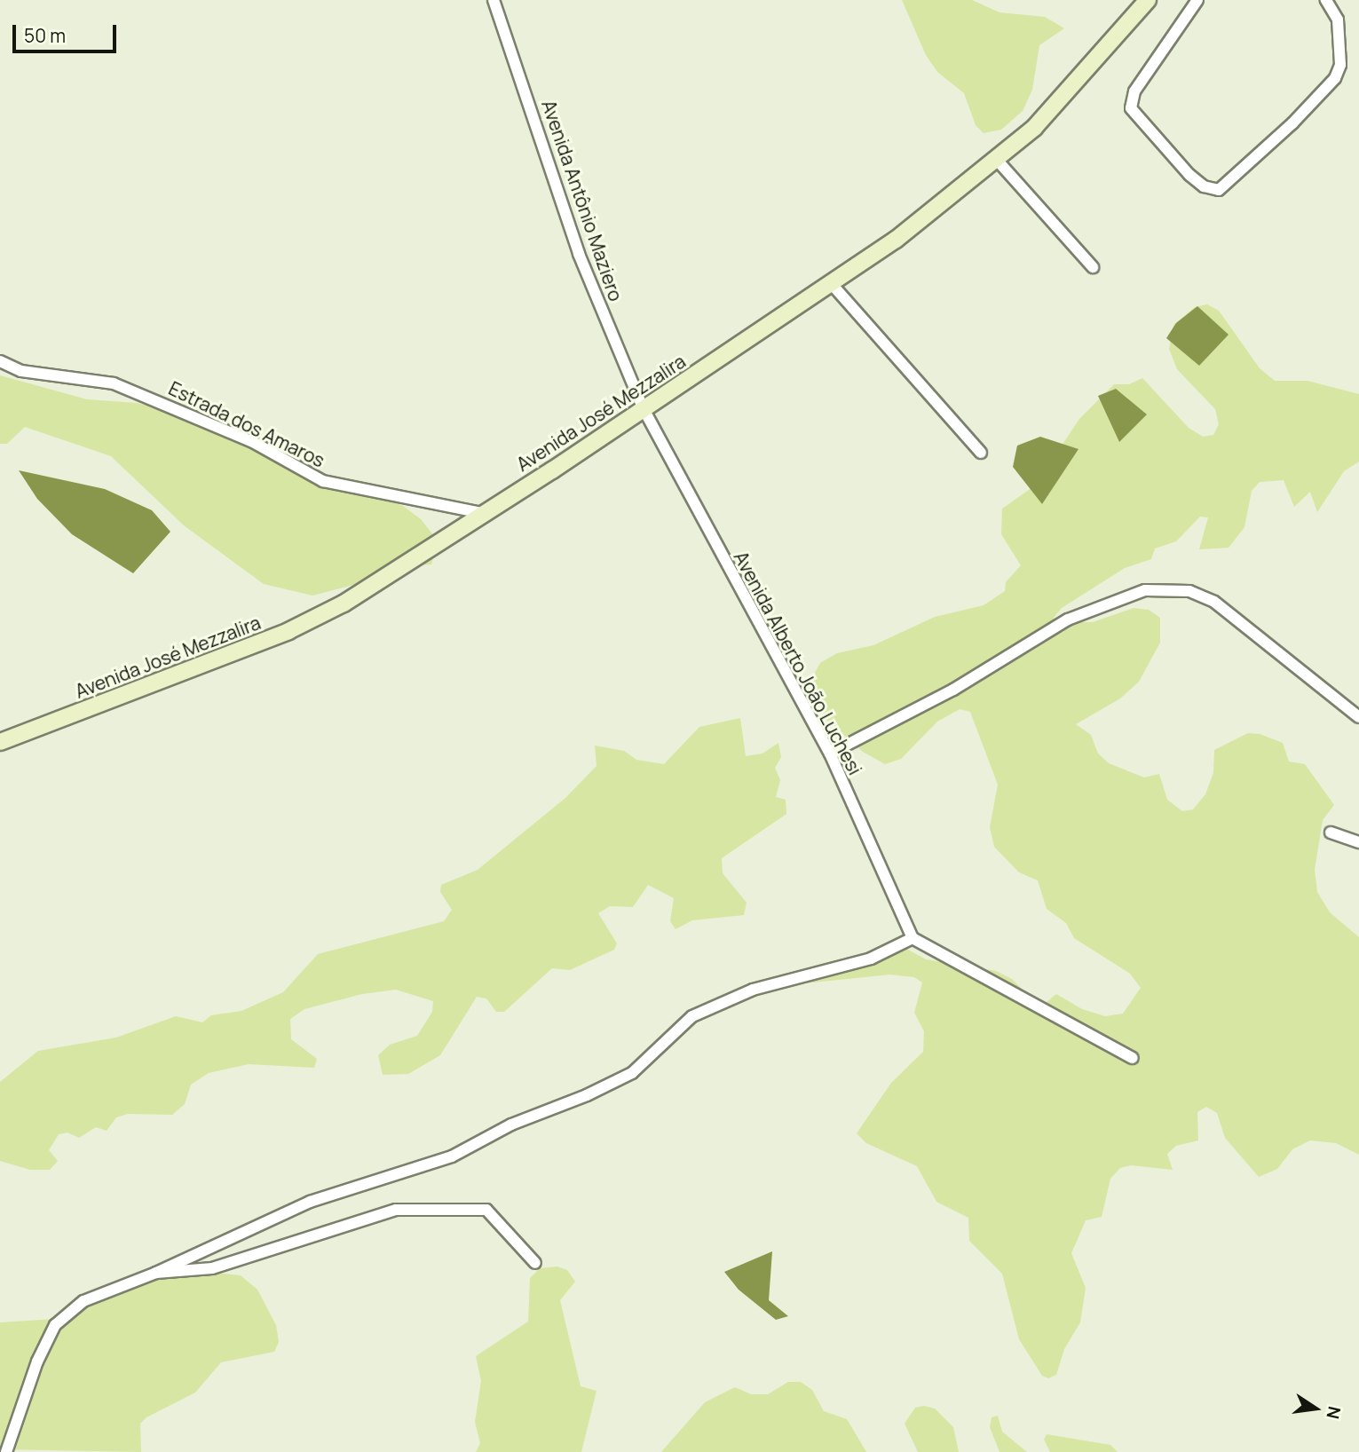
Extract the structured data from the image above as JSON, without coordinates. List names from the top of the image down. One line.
{"streets":{"main road":["Avenida José Mezzalira"],"street":["Avenida Antônio Maziero","Estrada dos Amaros","Avenida Alberto João Luchesi"]},"crossings":[["Avenida Antônio Maziero","Avenida José Mezzalira"],["Avenida Antônio Maziero","Avenida Alberto João Luchesi"],["Avenida José Mezzalira","Estrada dos Amaros"],["Avenida José Mezzalira","Avenida Alberto João Luchesi"]],"scale_bar":"50 m","north":"right"}
